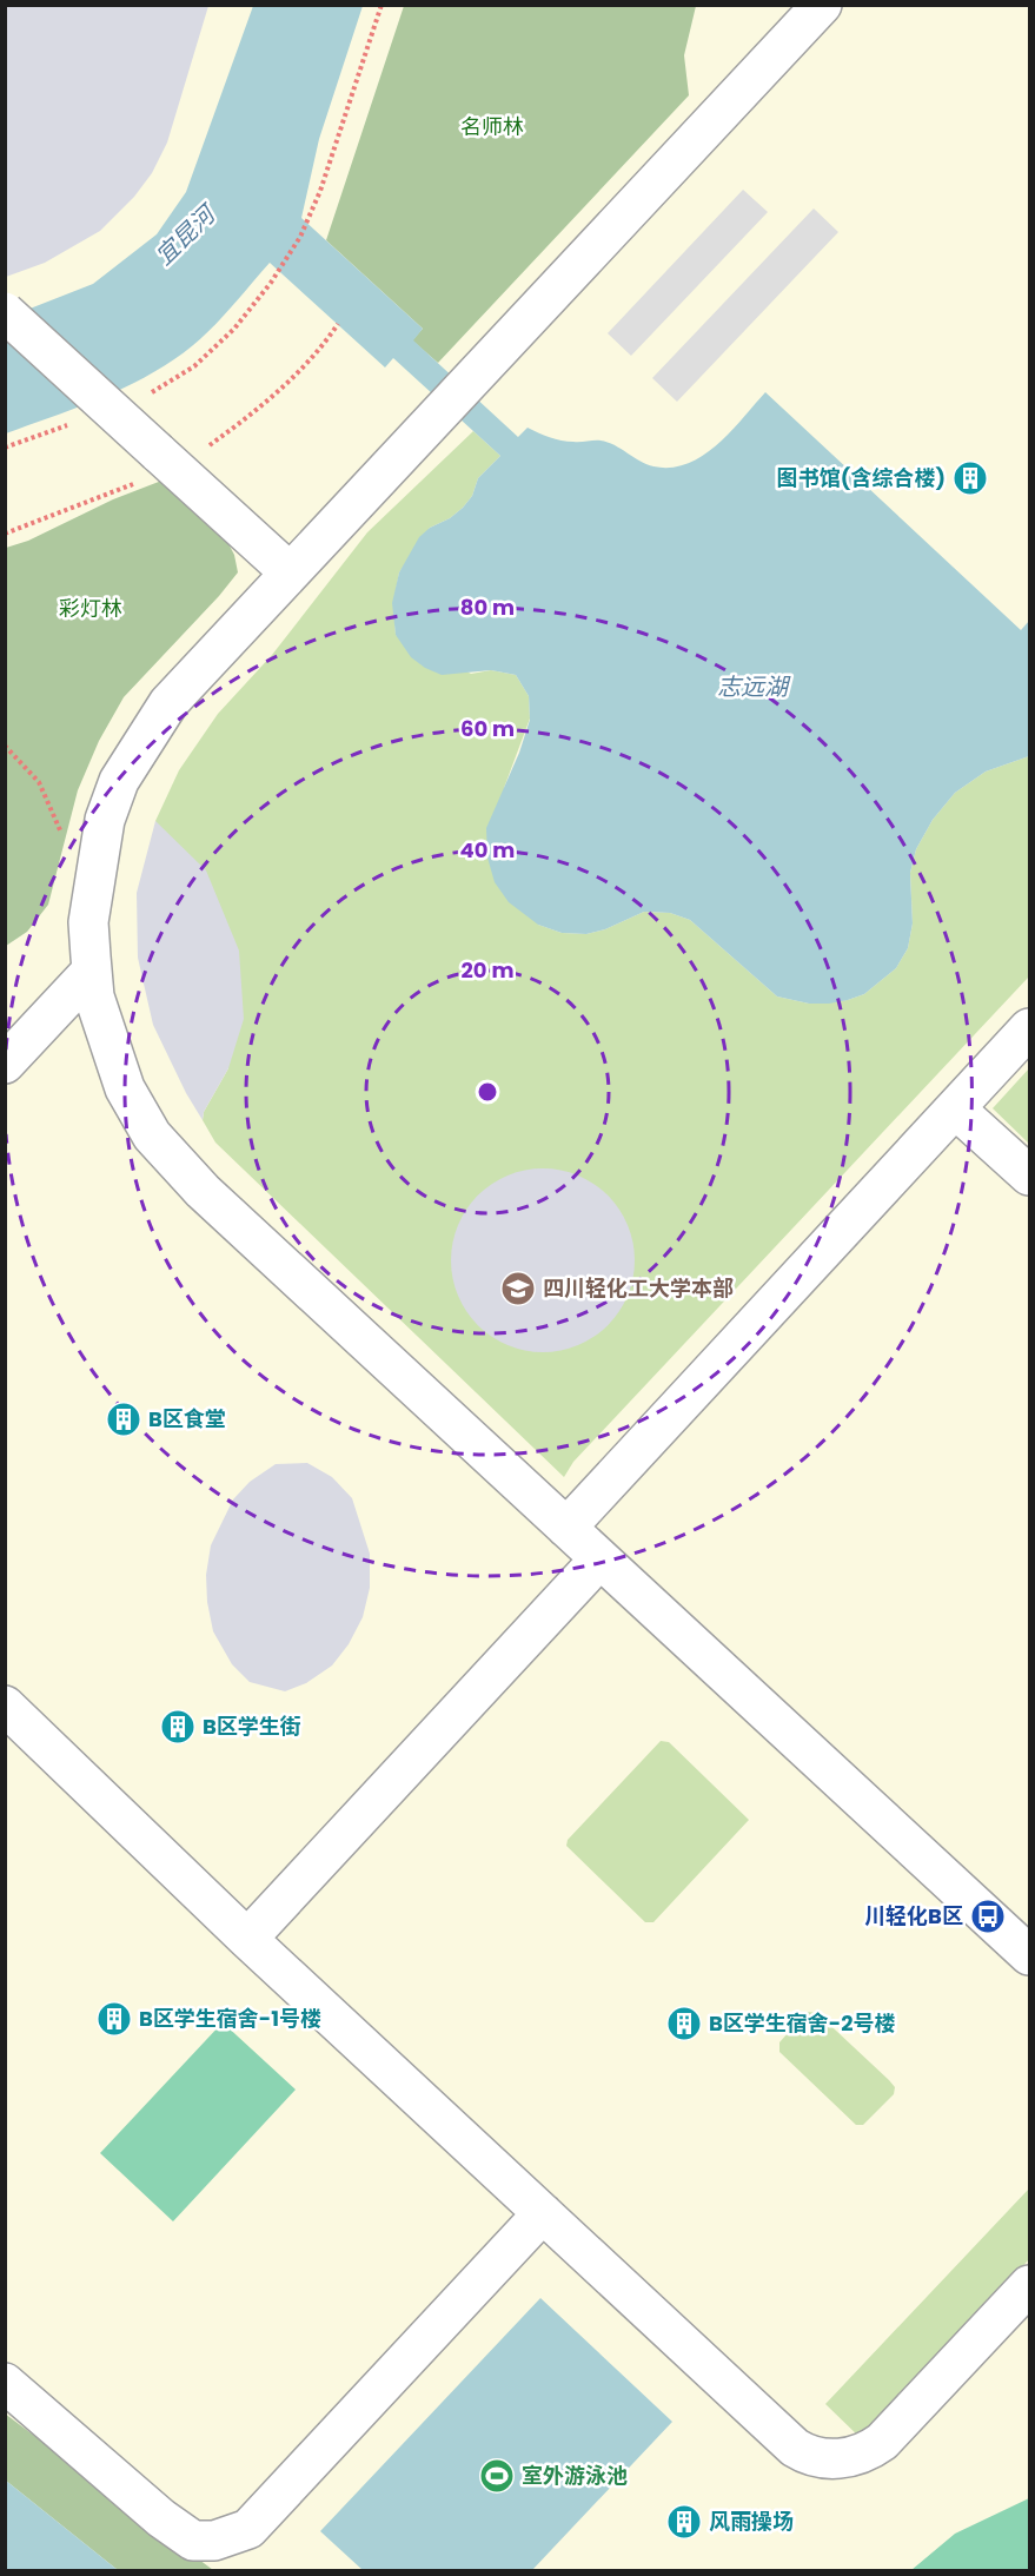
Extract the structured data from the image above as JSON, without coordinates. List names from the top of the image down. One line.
{"water":["宜昆河","志远湖"],"parks":["名师林","彩灯林"],"places":{"building":["图书馆(含综合楼)","B区食堂","B区学生街","B区学生宿舍-1号楼","B区学生宿舍-2号楼","风雨操场"],"school or university":["四川轻化工大学本部"],"bus stop":["川轻化B区"],"sports":["室外游泳池"]},"rings":["80 m","60 m","40 m","20 m"]}
